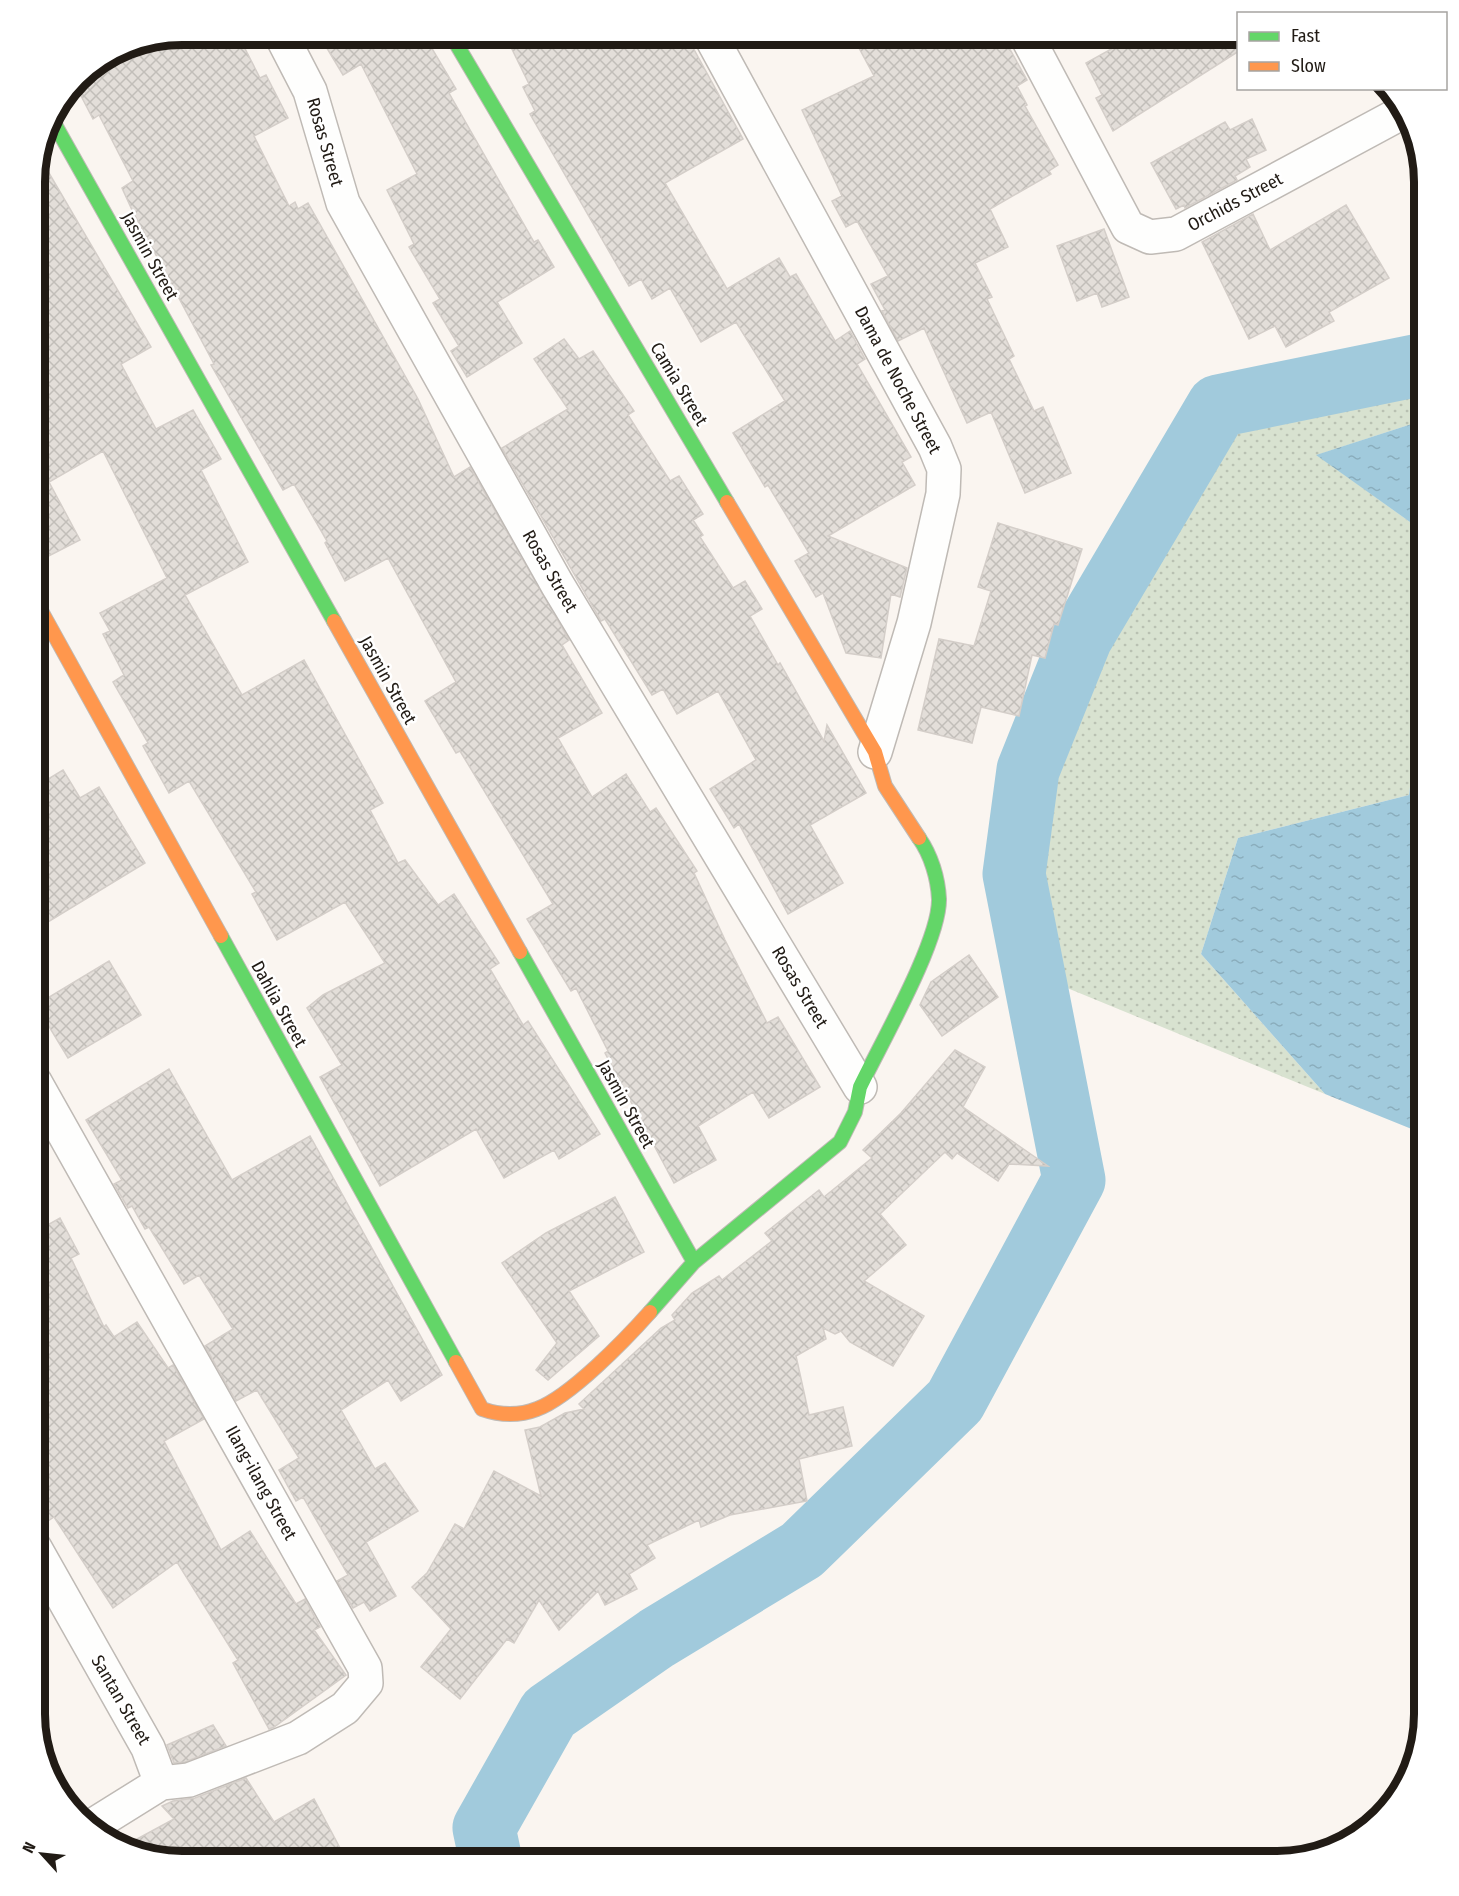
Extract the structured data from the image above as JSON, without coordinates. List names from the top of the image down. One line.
{"streets":{"street":["Rosas Street","Orchids Street","Jasmin Street","Dama de Noche Street","Camia Street","Dahlia Street","Ilang-ilang Street","Santan Street"]},"crossings":[["Rosas Street","Camia Street"],["Jasmin Street","Dahlia Street"],["Dama de Noche Street","Camia Street"],["Ilang-ilang Street","Santan Street"]],"legend":["Fast","Slow"],"north":"top left"}
